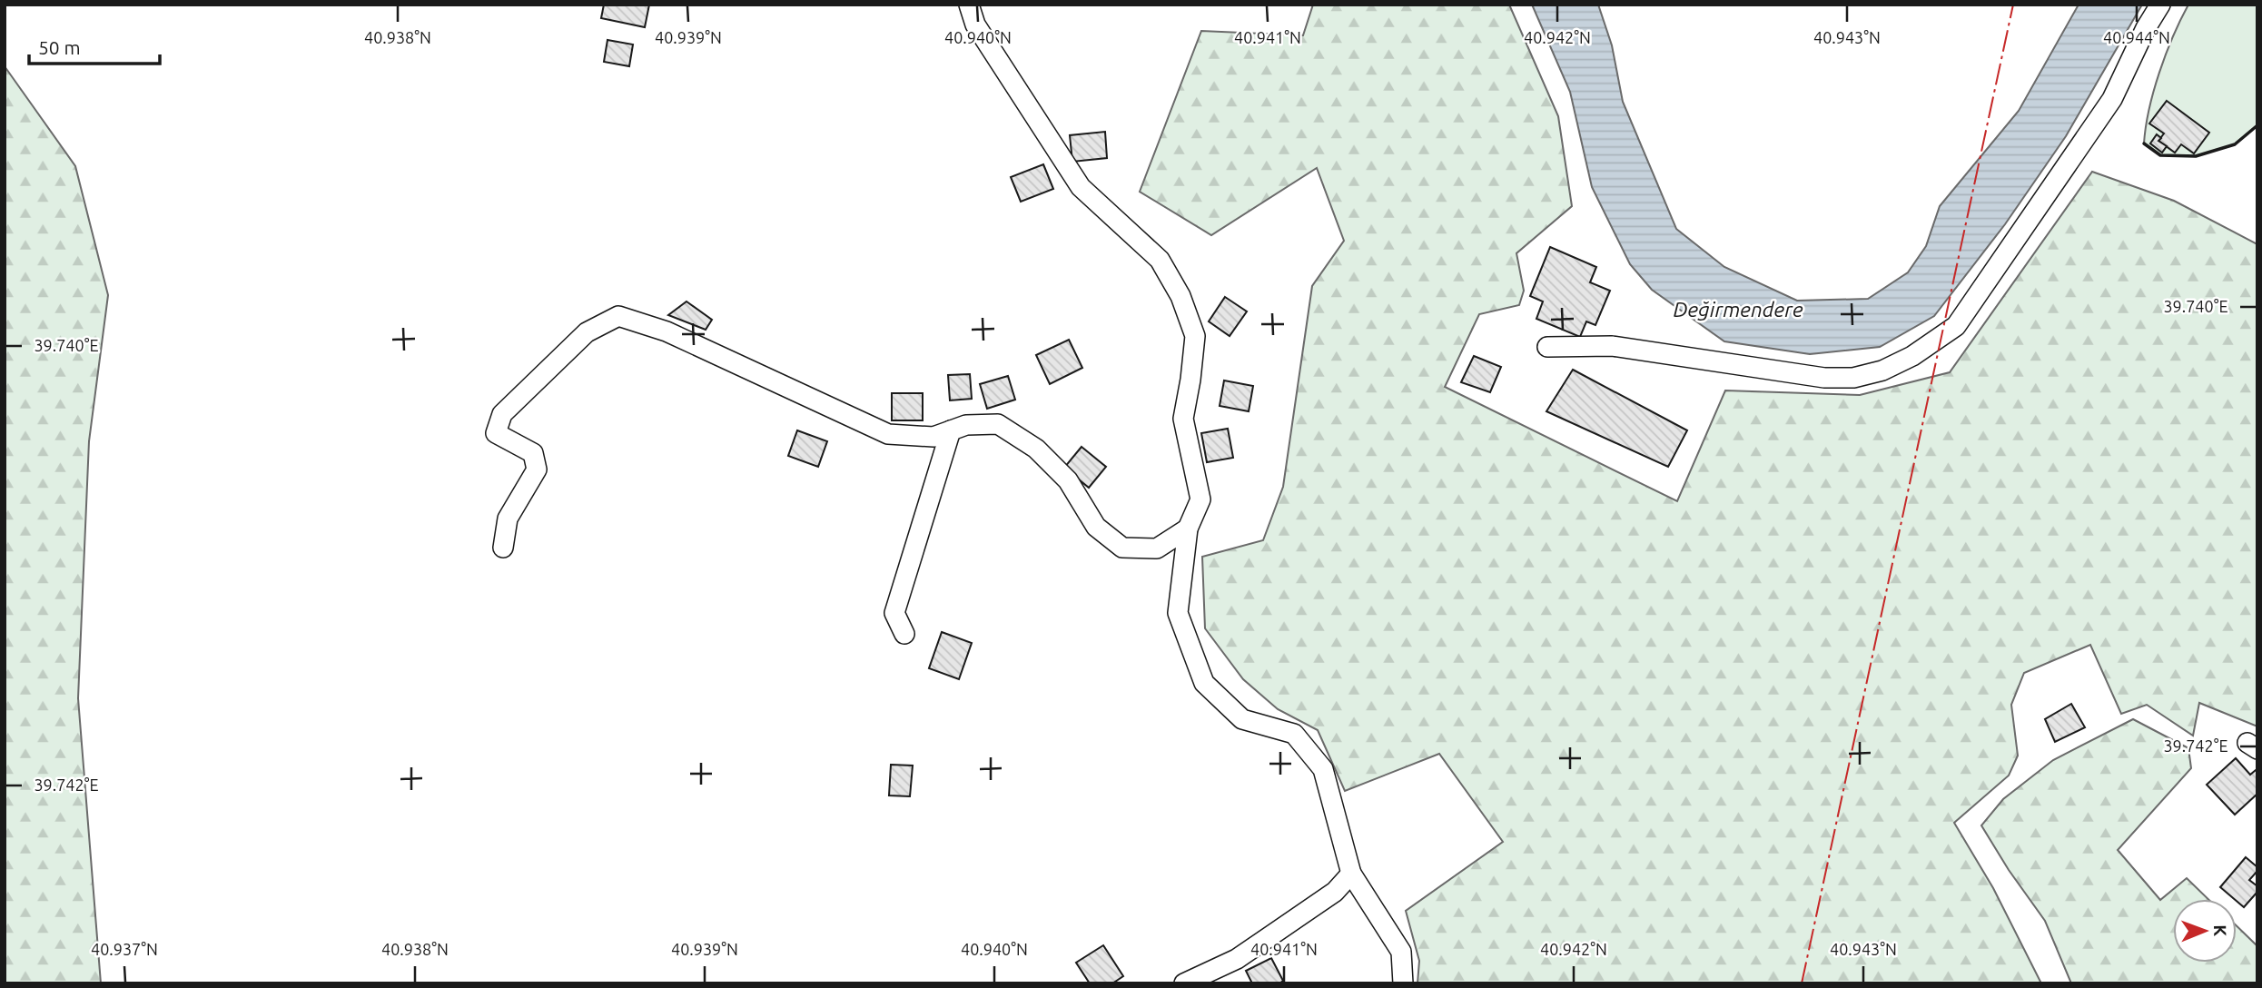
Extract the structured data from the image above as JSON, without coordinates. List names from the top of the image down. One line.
{"water":["Değirmendere"],"scale_bar":"50 m","north":"right","coordinates":["40.938°N","40.939°N","40.940°N","40.941°N","40.942°N","40.943°N","40.944°N","39.740°E","39.742°E","40.937°N"]}
